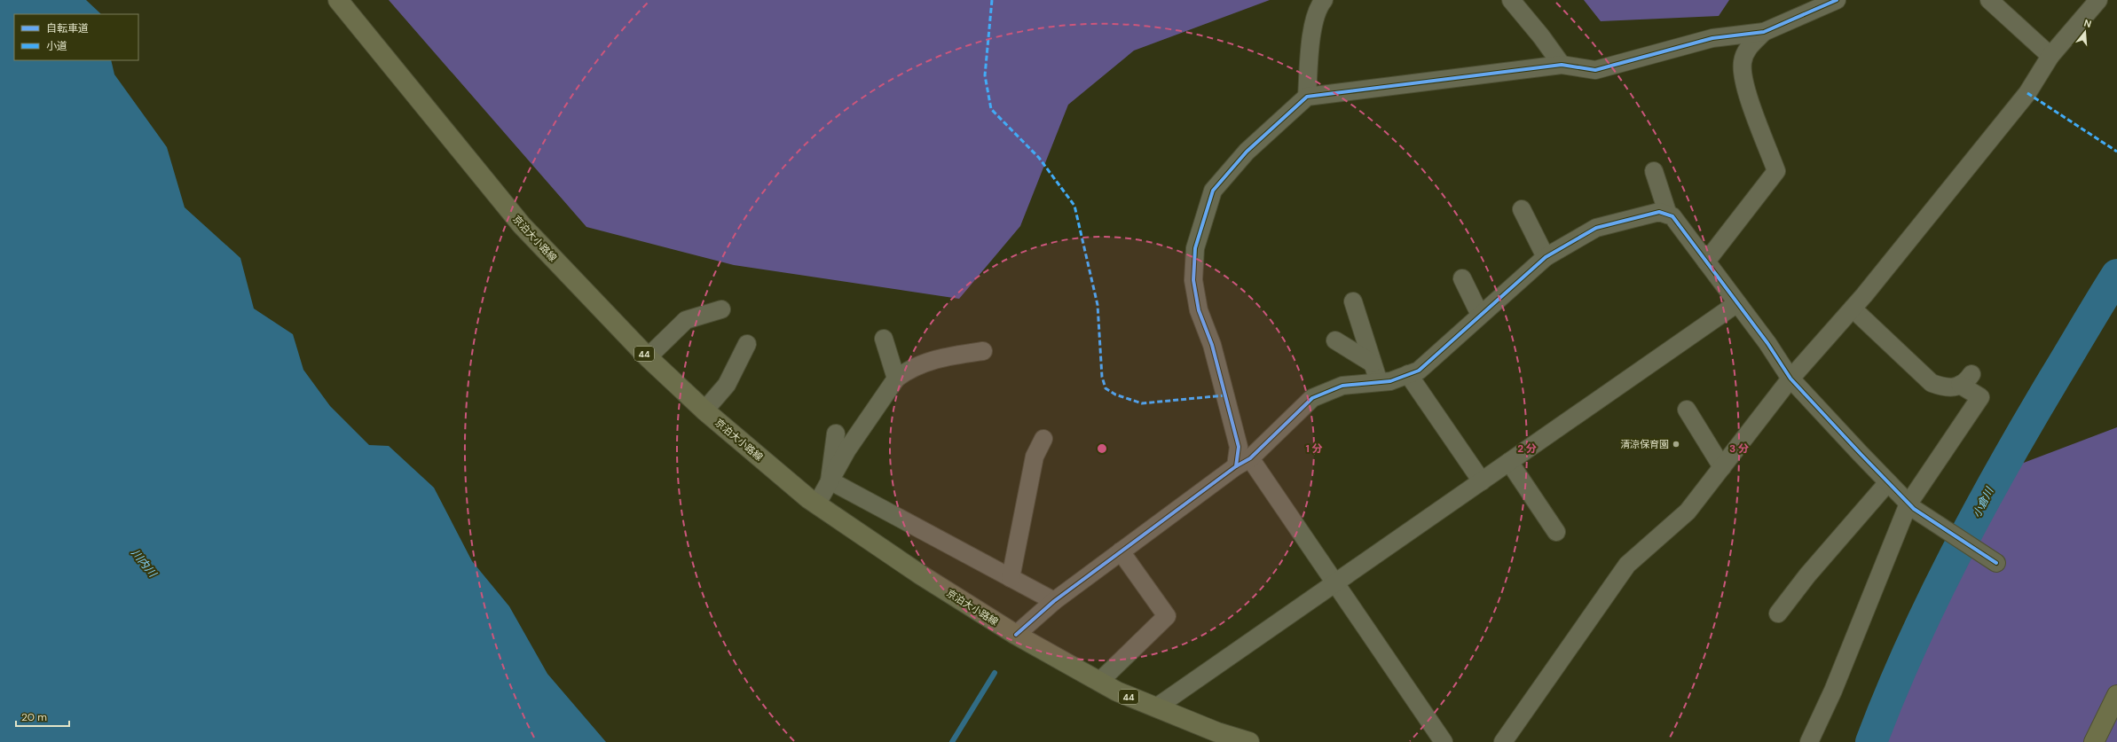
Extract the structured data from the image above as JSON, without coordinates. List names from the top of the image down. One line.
{"streets":{"main road":["京泊大小路線","44"]},"water":["小倉川","川内川"],"places":["清涼保育園"],"legend":["自転車道","小道"],"scale_bar":"20 m","north":"top","rings":["1 分","2 分","3 分"]}
